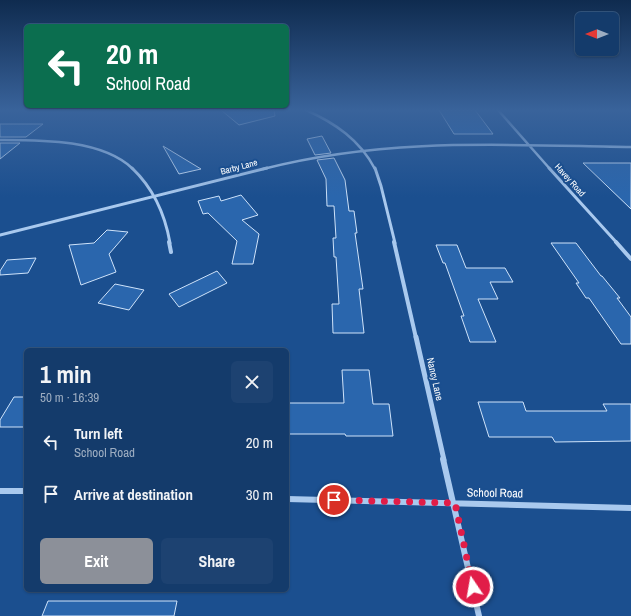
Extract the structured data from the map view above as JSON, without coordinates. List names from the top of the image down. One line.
{"streets":{"street":["Barby Lane","Havey Road","Nancy Lane","School Road"]},"crossings":[["Barby Lane","Havey Road"],["Barby Lane","Nancy Lane"],["Nancy Lane","School Road"]],"north":"left","page":{"turn":["20 m","School Road"],"heading":["1 min","50 m · 16:39"],"list":[{"name":"Turn left","note":"School Road","value":"20 m"},{"name":"Arrive at destination","value":"30 m"}],"buttons":["Exit","Share"]}}
